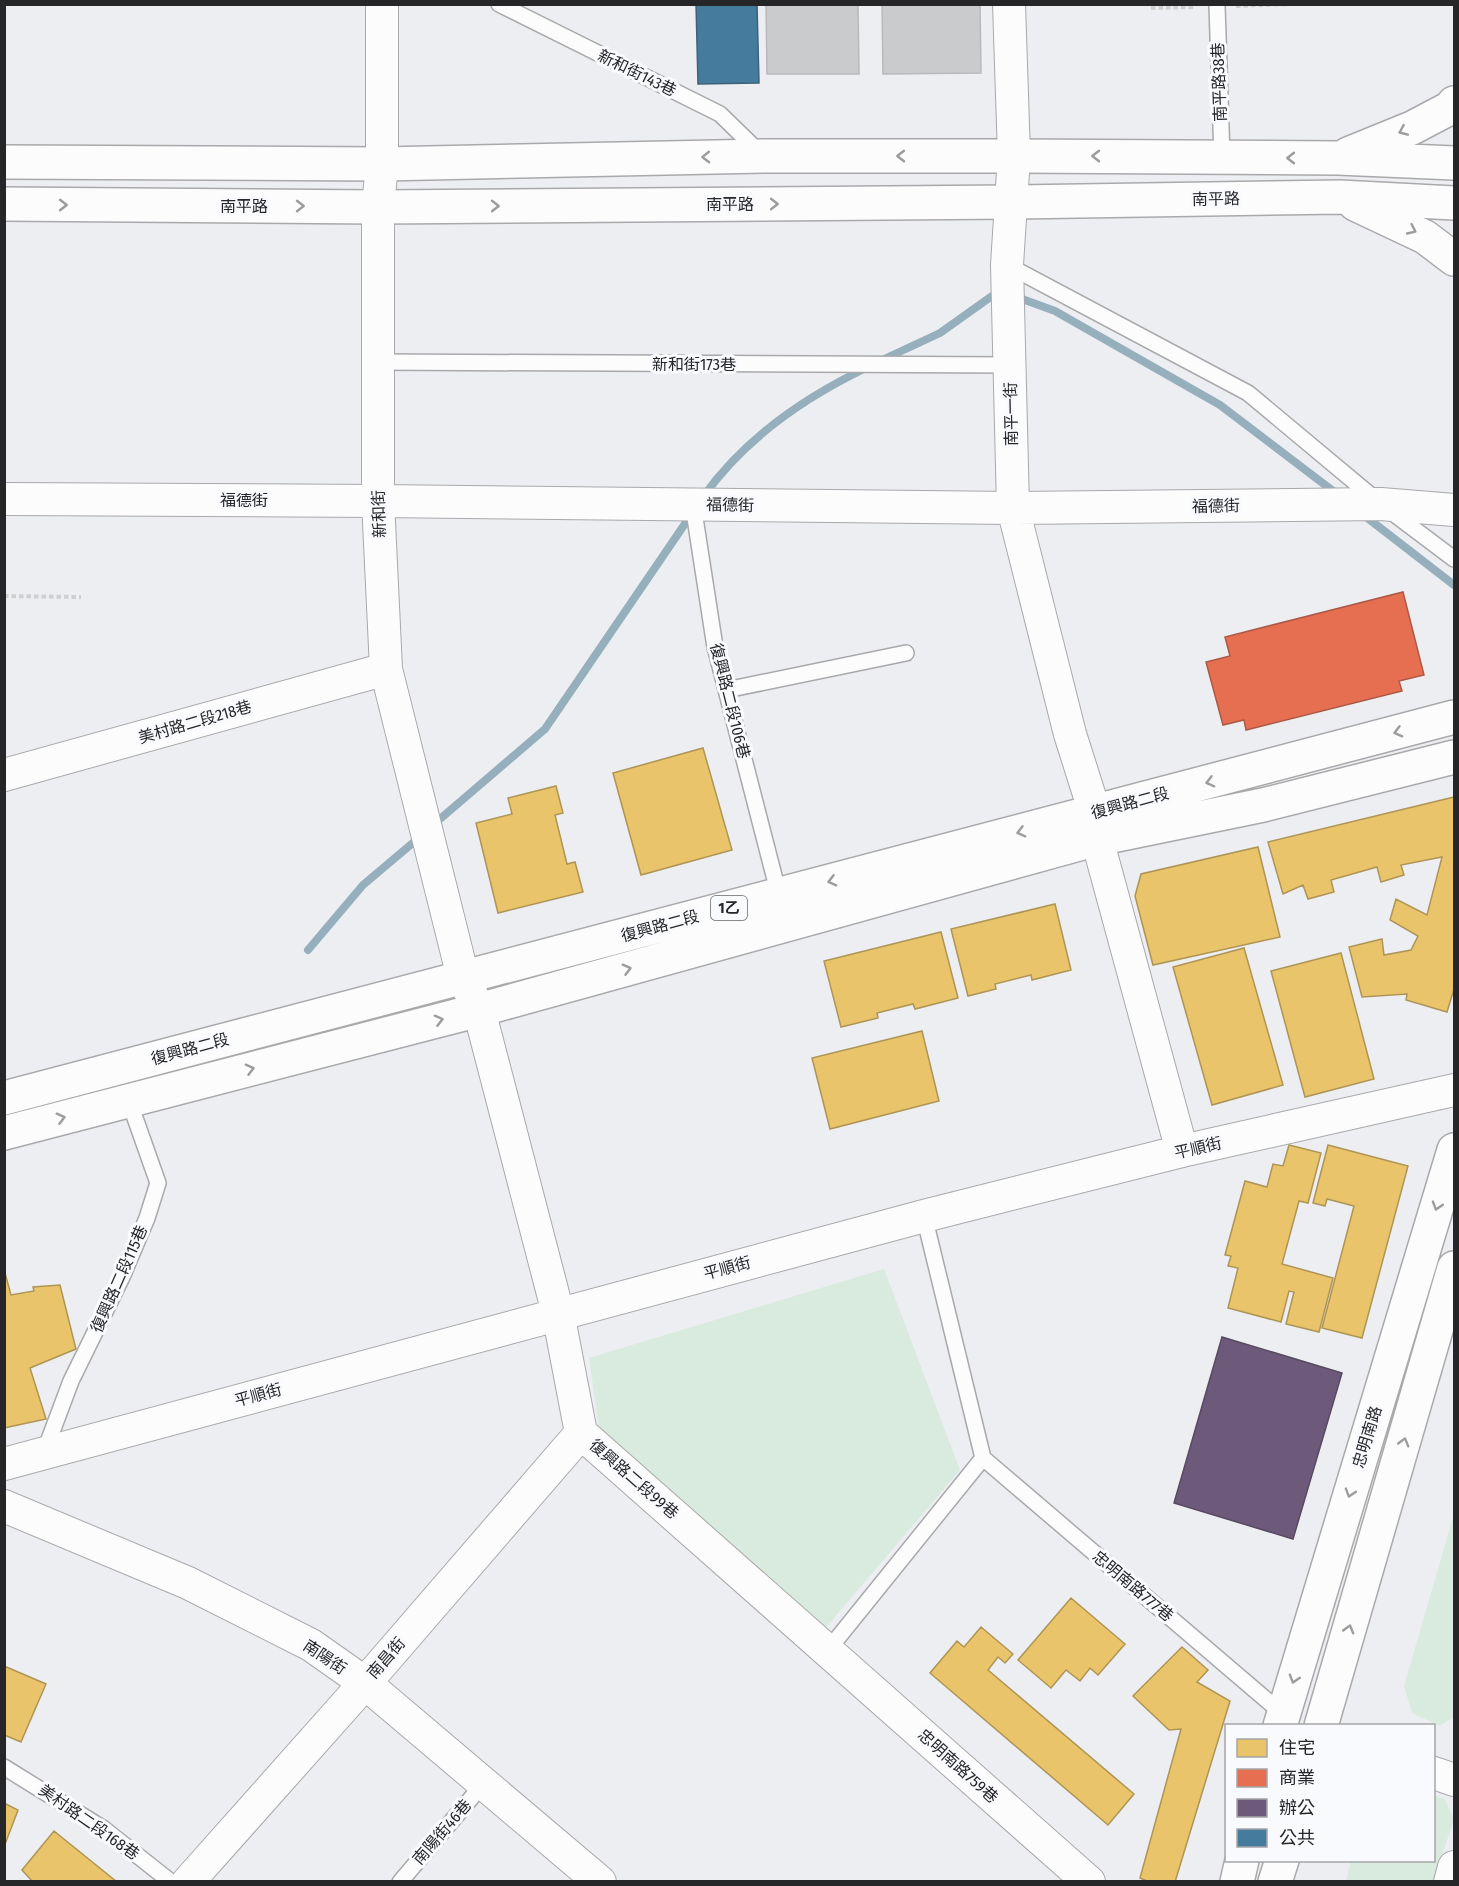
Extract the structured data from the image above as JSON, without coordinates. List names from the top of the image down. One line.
{"streets":{"main road":["南平路","復興路二段","1乙","忠明南路"],"street":["南平一街","福德街","新和街","美村路二段218巷","平順街","復興路二段99巷","南陽街","南昌街","忠明南路759巷"],"lane":["新和街143巷","南平路38巷","新和街173巷","復興路二段106巷","復興路二段115巷","忠明南路777巷","美村路二段168巷","南陽街46巷"]},"crossings":[["南平路","南平一街"],["南平路","新和街"],["新和街173巷","南平一街"],["新和街173巷","新和街"],["南平一街","福德街"],["南平一街","復興路二段"],["南平一街","平順街"],["福德街","新和街"],["福德街","復興路二段106巷"],["新和街","美村路二段218巷"],["新和街","復興路二段"],["新和街","復興路二段99巷"],["復興路二段106巷","復興路二段"],["復興路二段","復興路二段115巷"],["復興路二段","復興路二段99巷"],["平順街","復興路二段115巷"],["平順街","復興路二段99巷"],["忠明南路","忠明南路777巷"],["復興路二段99巷","南昌街"],["復興路二段99巷","忠明南路759巷"],["南陽街","南昌街"],["南陽街","南陽街46巷"]],"legend":["住宅","商業","辦公","公共"]}
